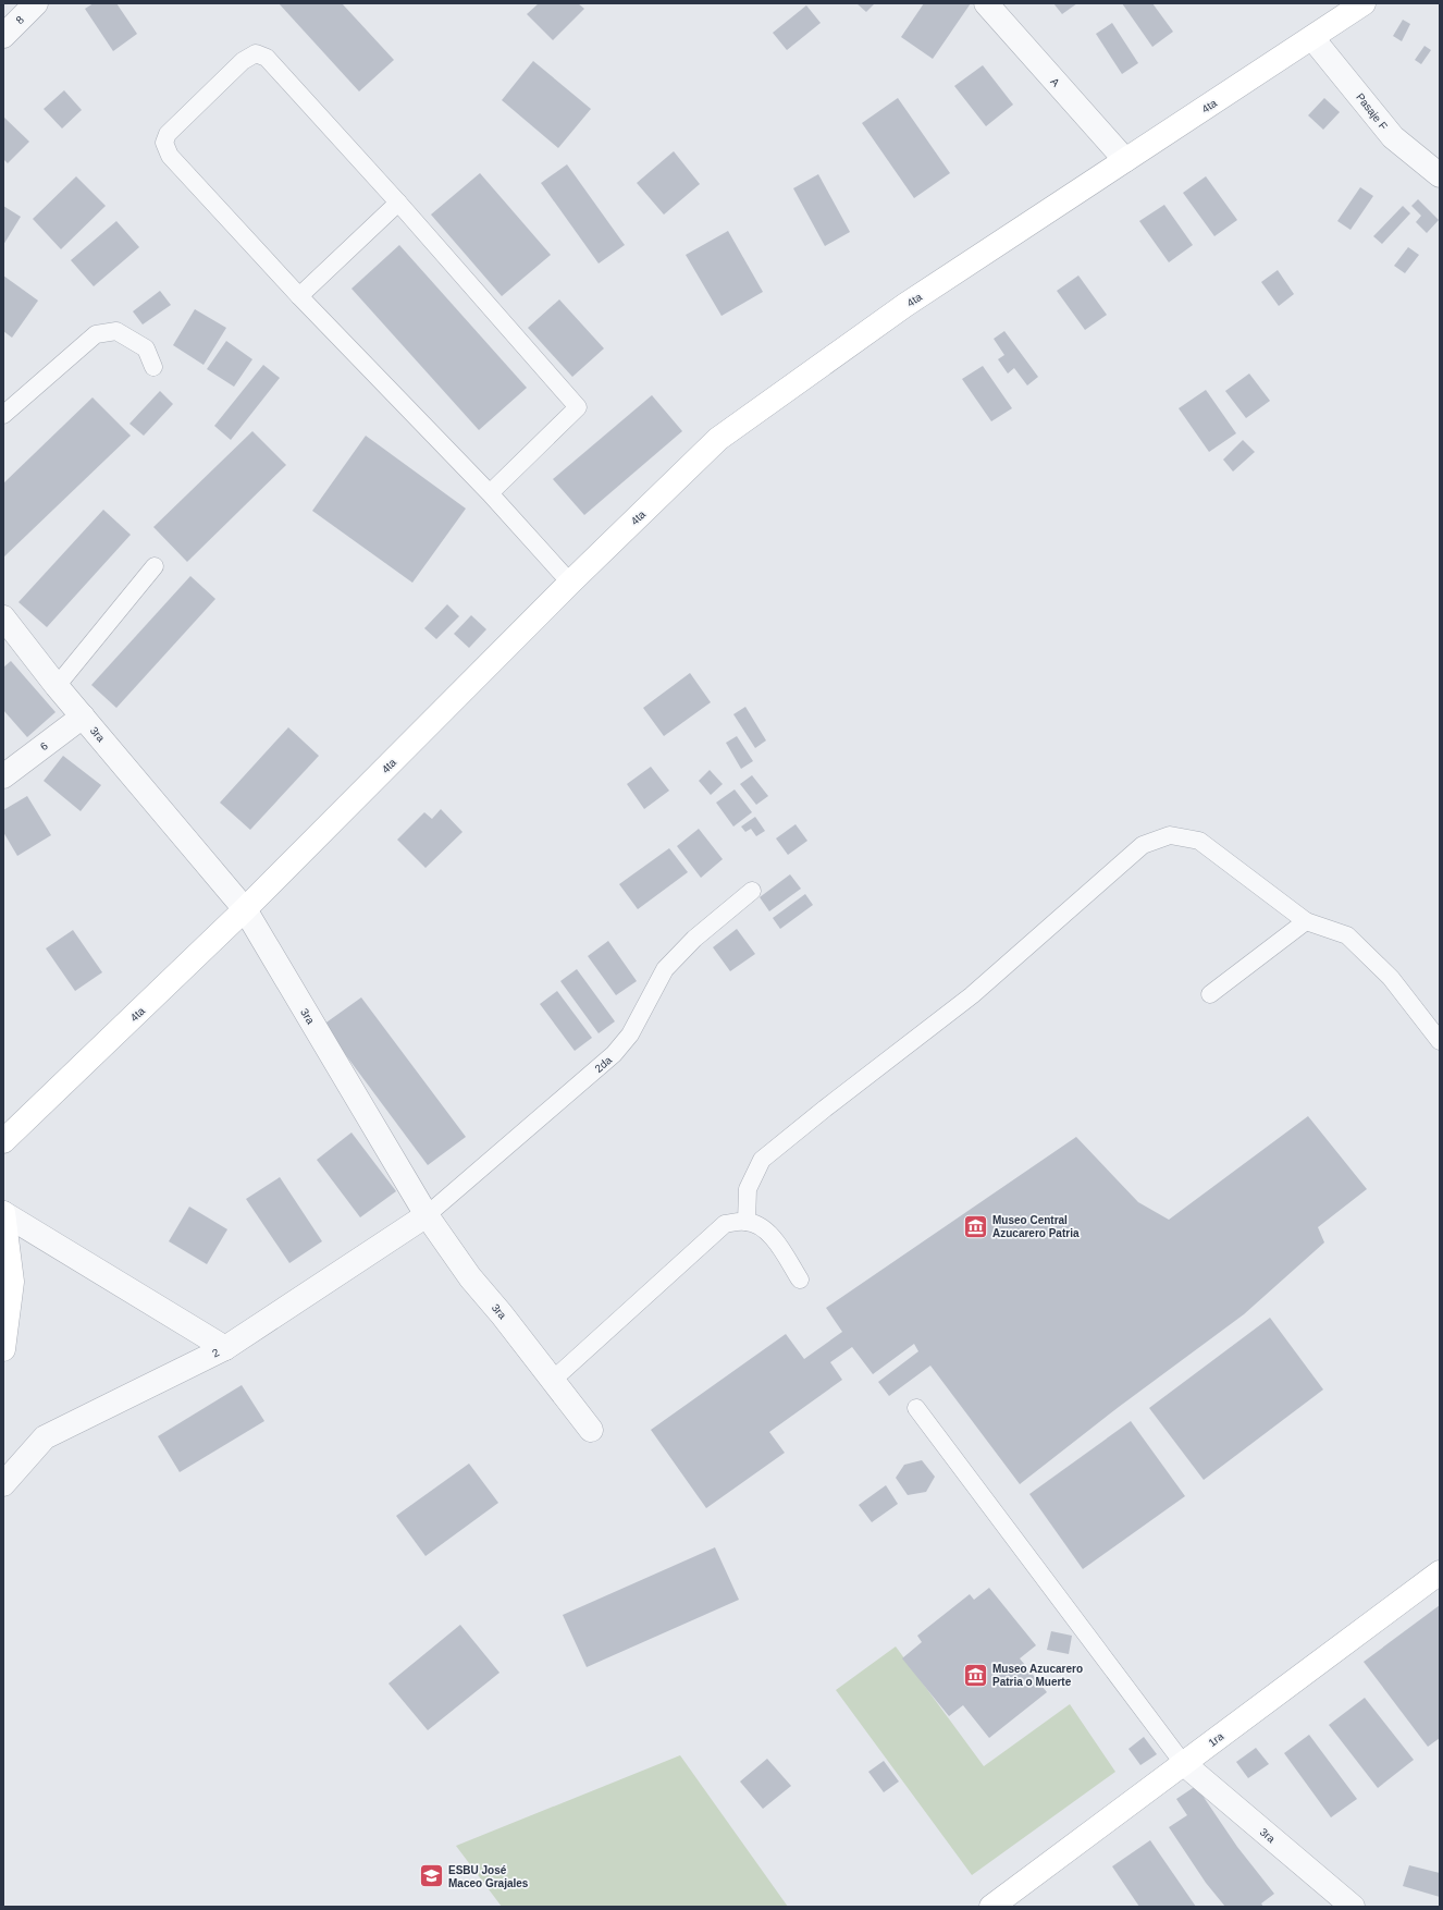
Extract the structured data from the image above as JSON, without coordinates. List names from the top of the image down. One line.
{"streets":{"street":["8","A","4ta","Pasaje F","3ra","6","2","1ra"],"lane":["2da"]},"crossings":[["A","4ta"],["4ta","Pasaje F"],["4ta","3ra"],["3ra","6"],["3ra","2da"],["3ra","2"],["3ra","1ra"],["2da","2"]],"places":{"museum":["Museo Central Azucarero Patria","Museo Azucarero Patria o Muerte"],"school or university":["ESBU José Maceo Grajales"]}}
